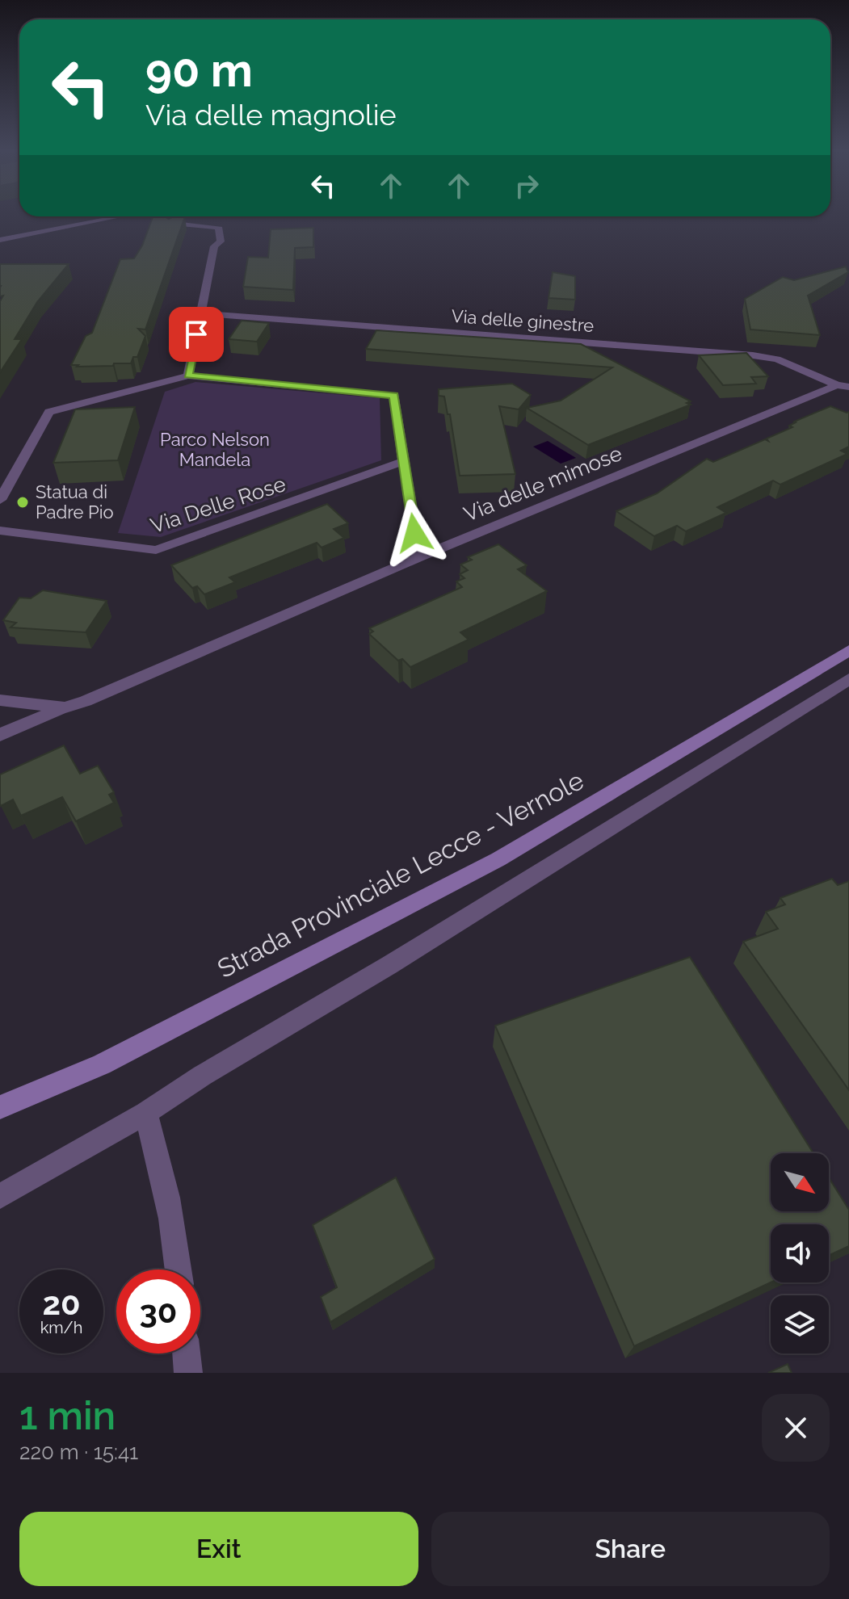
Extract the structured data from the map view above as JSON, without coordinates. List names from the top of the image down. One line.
{"streets":{"main road":["Strada Provinciale Lecce - Vernole"],"street":["Via delle ginestre","Via delle mimose","Via Delle Rose"]},"crossings":[["Via delle ginestre","Via delle mimose"]],"parks":["Parco Nelson Mandela"],"places":["Statua di Padre Pio"],"north":"bottom right","page":{"turn":["90 m","Via delle magnolie"],"speed":"20 km/h","limit":"30","heading":["1 min","220 m · 15:41"],"buttons":["Exit","Share"]}}
